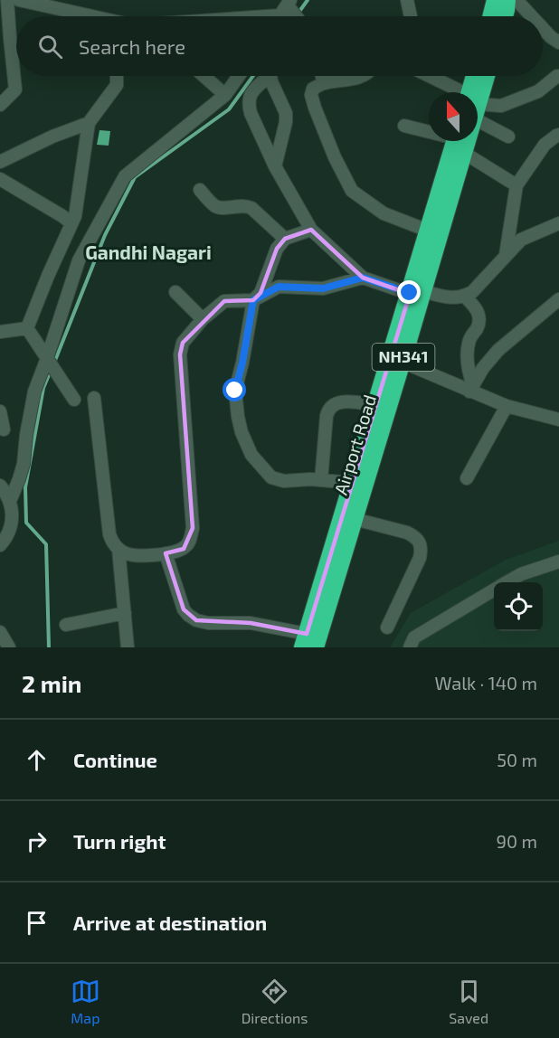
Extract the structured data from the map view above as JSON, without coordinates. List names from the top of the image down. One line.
{"streets":{"highway":["NH341","Airport Road"]},"districts":["Gandhi Nagari"],"north":"top","page":{"search":"Search here","heading":["2 min","Walk · 140 m"],"list":[["Continue","50 m"],["Turn right","90 m"],"Arrive at destination"],"nav":["Map","Directions","Saved"]}}
